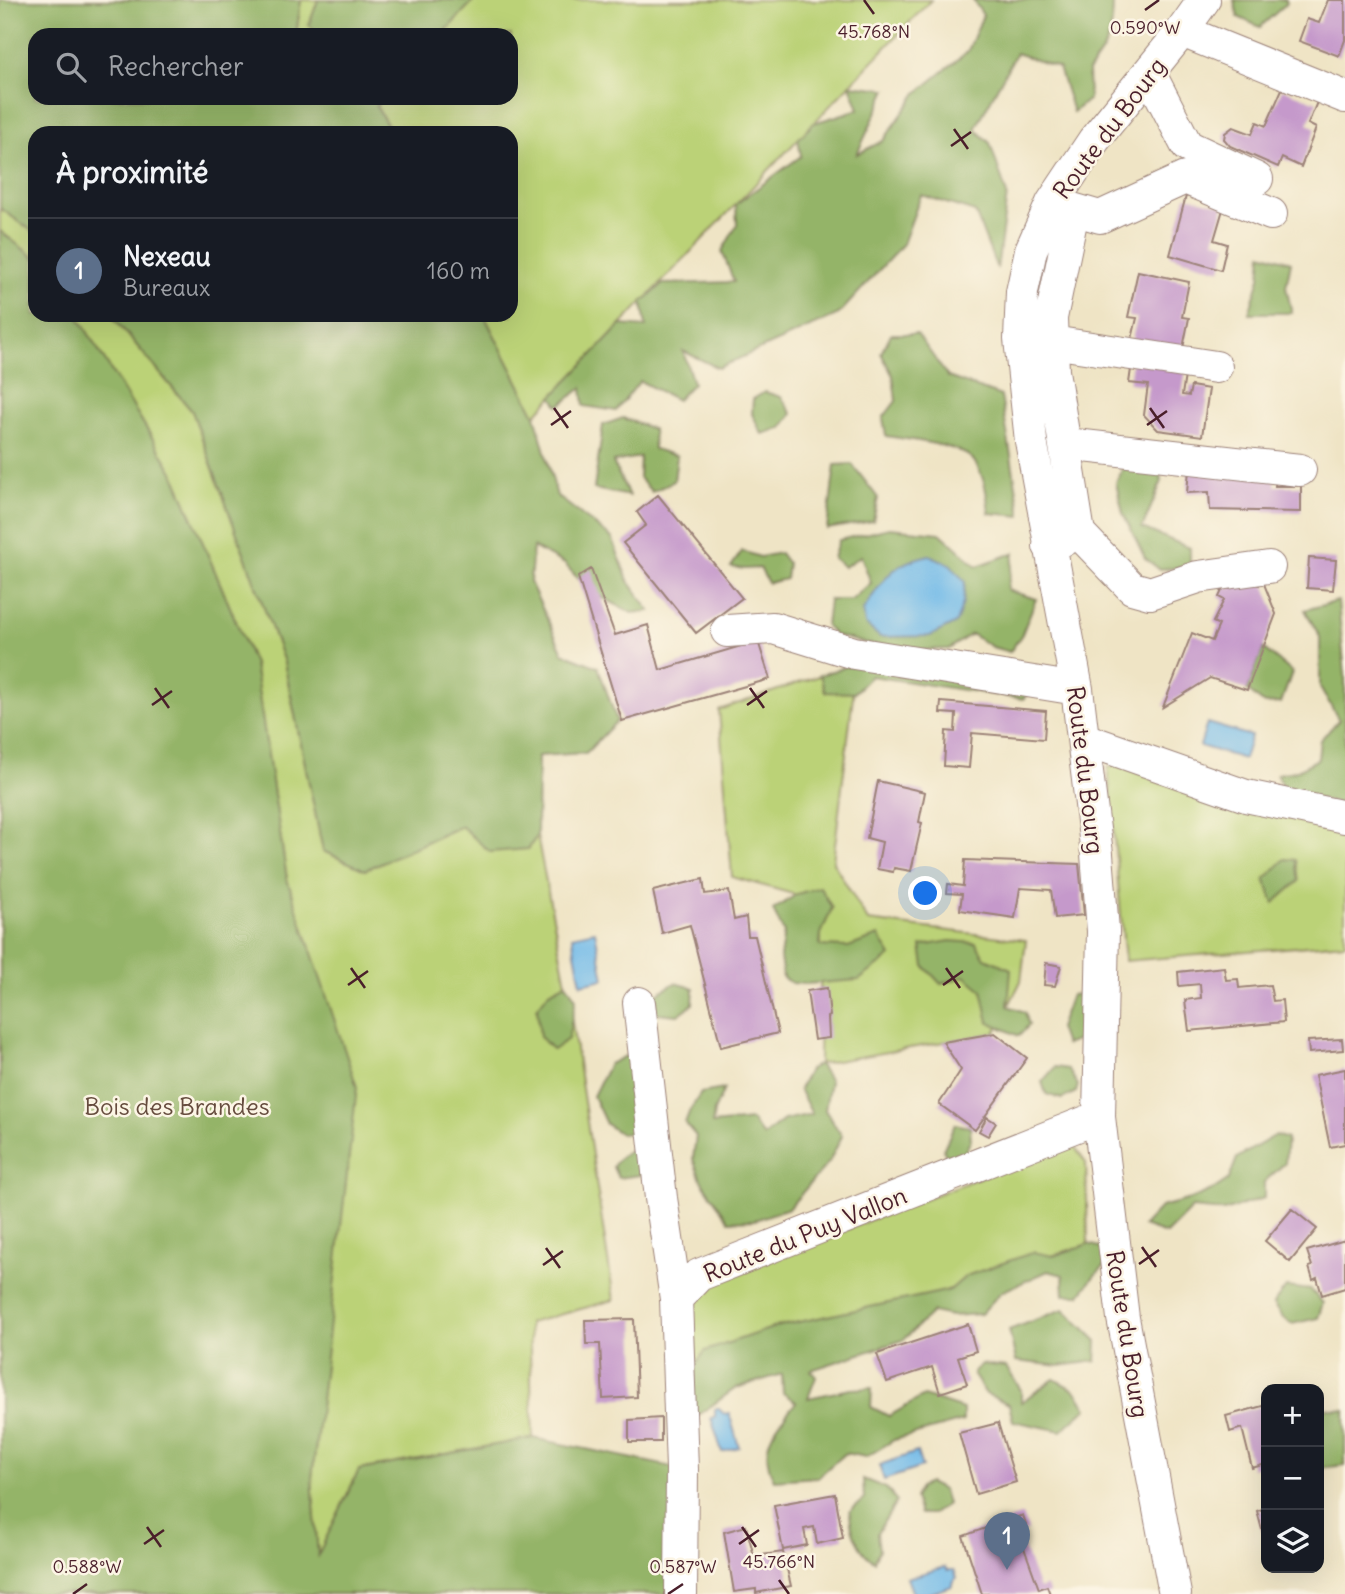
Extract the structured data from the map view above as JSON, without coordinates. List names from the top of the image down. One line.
{"streets":{"street":["Route du Bourg","Route du Puy Vallon"]},"crossings":[["Route du Bourg","Route du Puy Vallon"]],"parks":["Bois des Brandes"],"page":{"search":"Rechercher","heading":"À proximité","list":[{"mark":"1","name":"Nexeau","note":"Bureaux","value":"160 m"}],"map_buttons":["+","−"],"pins":"1"},"coordinates":["0.590°W","45.768°N","45.766°N","0.588°W","0.587°W"]}
